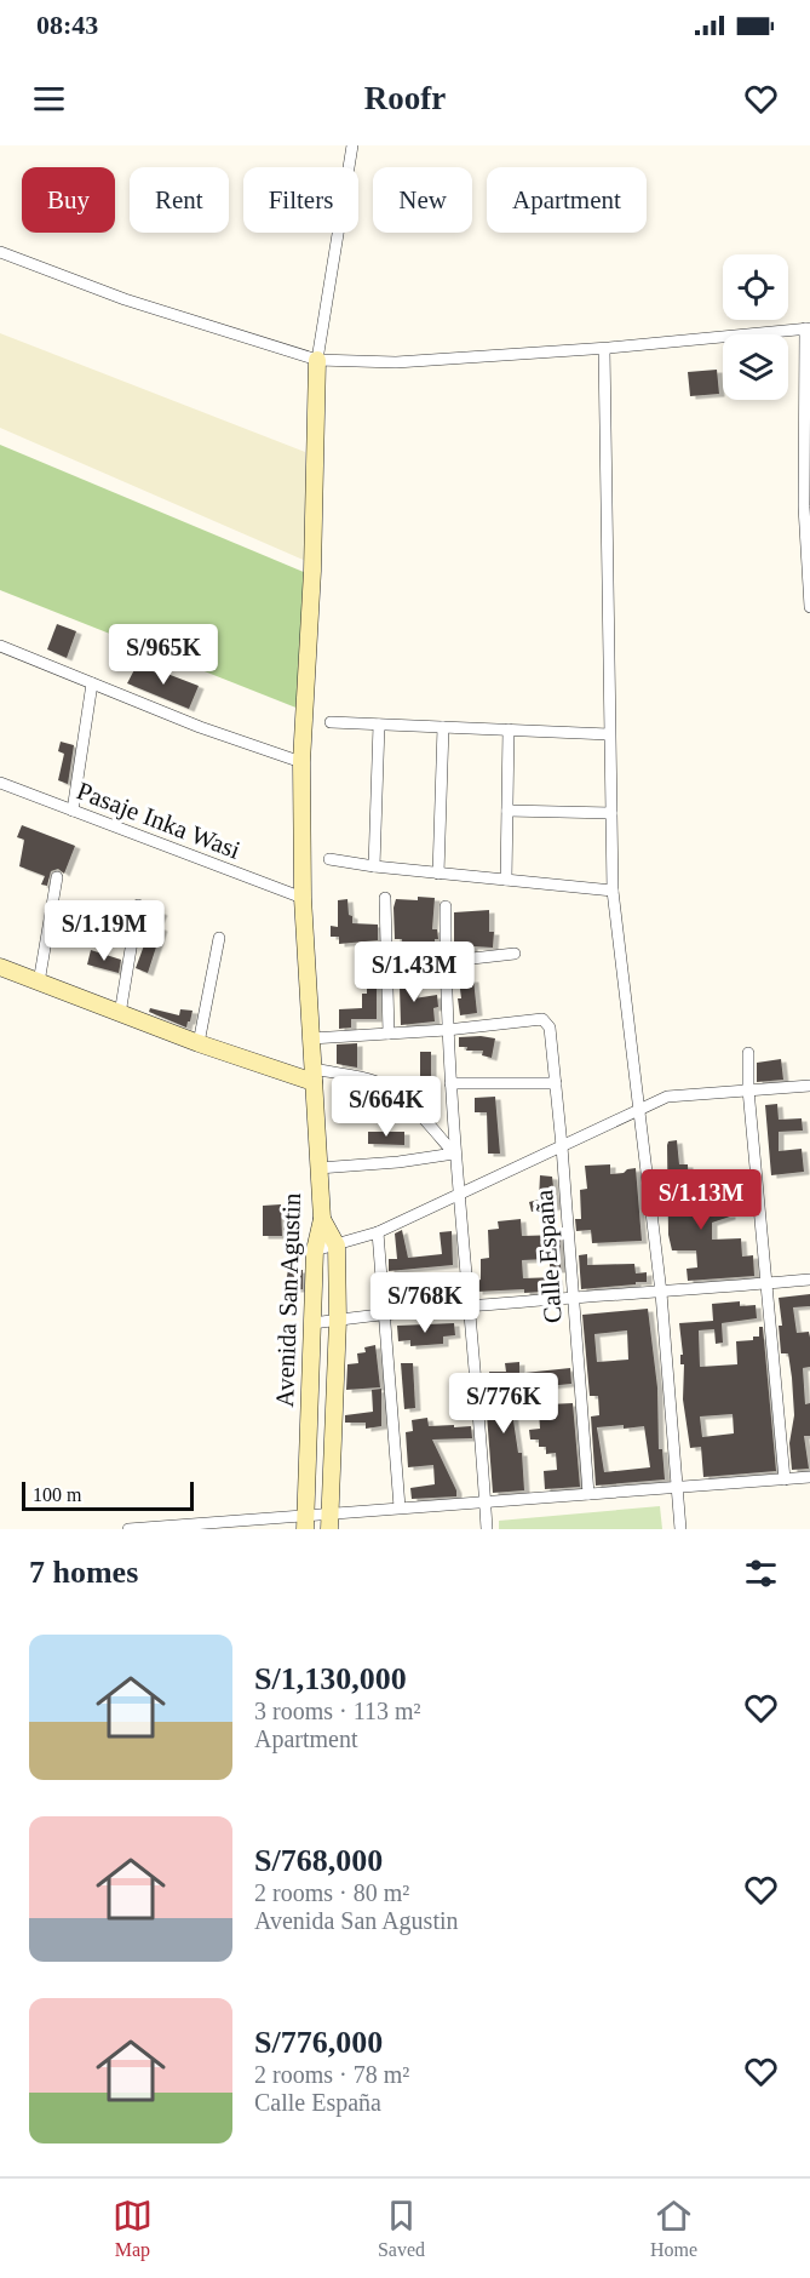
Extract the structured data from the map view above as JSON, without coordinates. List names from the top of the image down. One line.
{"streets":{"street":["Pasaje Inka Wasi","Calle España","Avenida San Agustin"]},"crossings":[["Pasaje Inka Wasi","Avenida San Agustin"]],"scale_bar":"100 m","page":{"status":"08:43","header":"Roofr","chip":["Buy","Rent","Filters","New","Apartment"],"price":["S/965K","S/1.19M","S/1.43M","S/664K","S/1.13M","S/768K","S/776K"],"scale":"100 m","heading":"7 homes","list":[{"name":"S/1,130,000","note":"3 rooms · 113 m² · Apartment"},{"name":"S/768,000","note":"2 rooms · 80 m² · Avenida San Agustin"},{"name":"S/776,000","note":"2 rooms · 78 m² · Calle España"}],"tabs":["Map","Saved","Home"]}}
